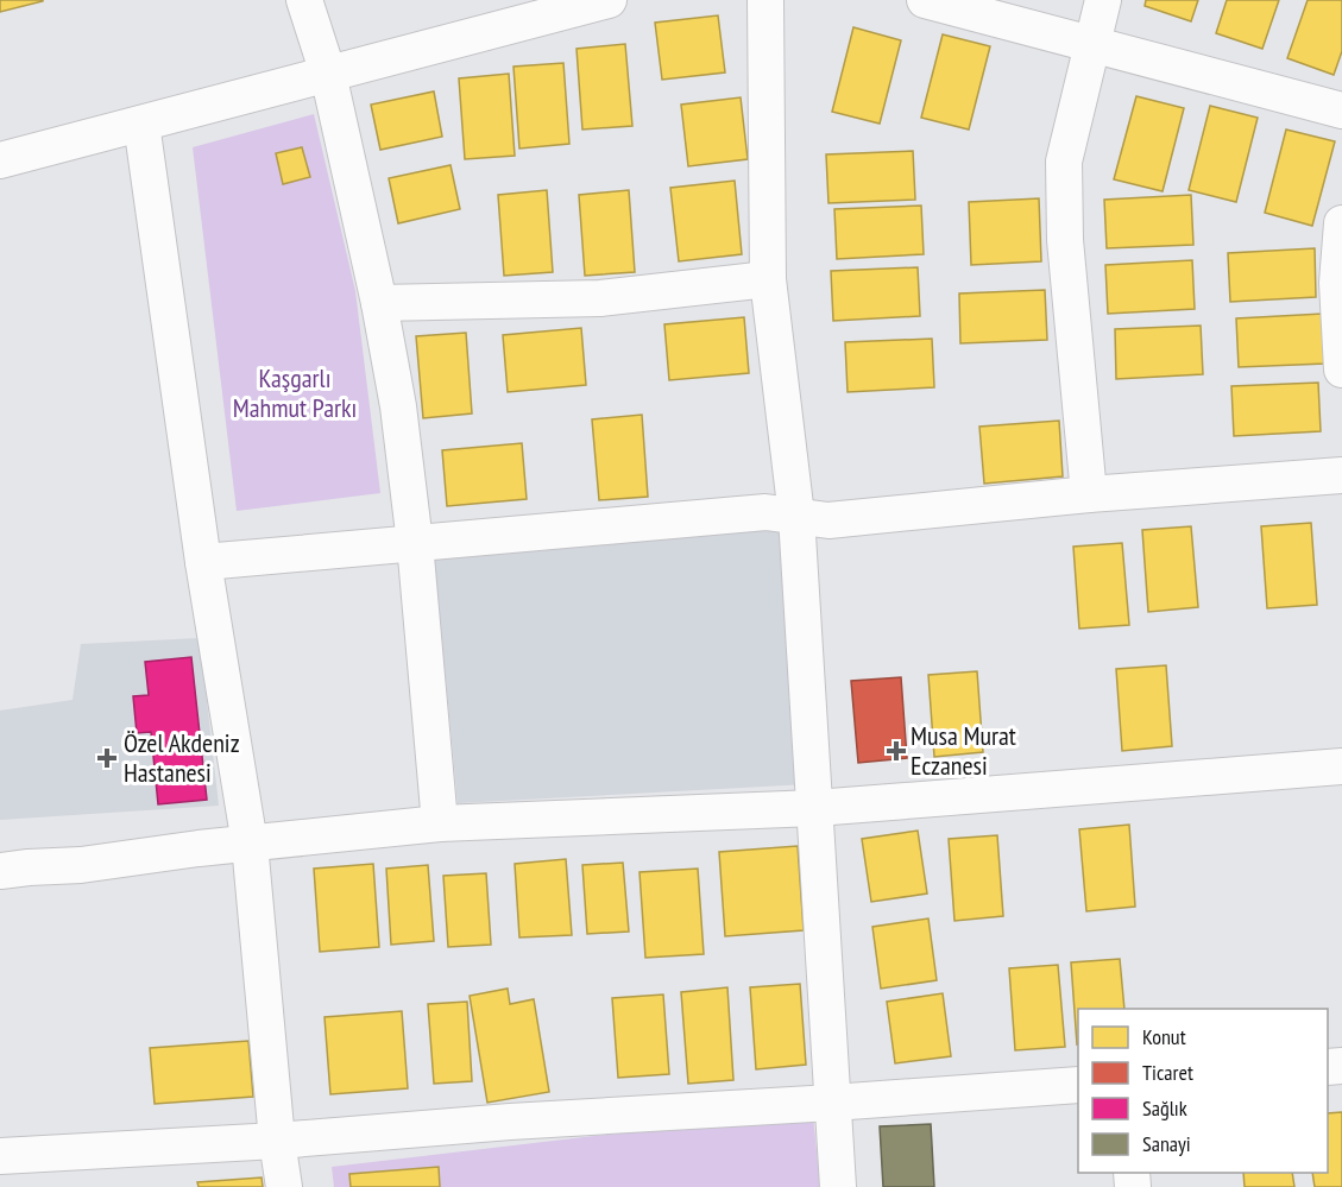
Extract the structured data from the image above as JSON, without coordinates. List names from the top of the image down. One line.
{"parks":["Kaşgarlı Mahmut Parkı"],"places":{"health":["Musa Murat Eczanesi","Özel Akdeniz Hastanesi"]},"legend":["Konut","Ticaret","Sağlık","Sanayi"]}
